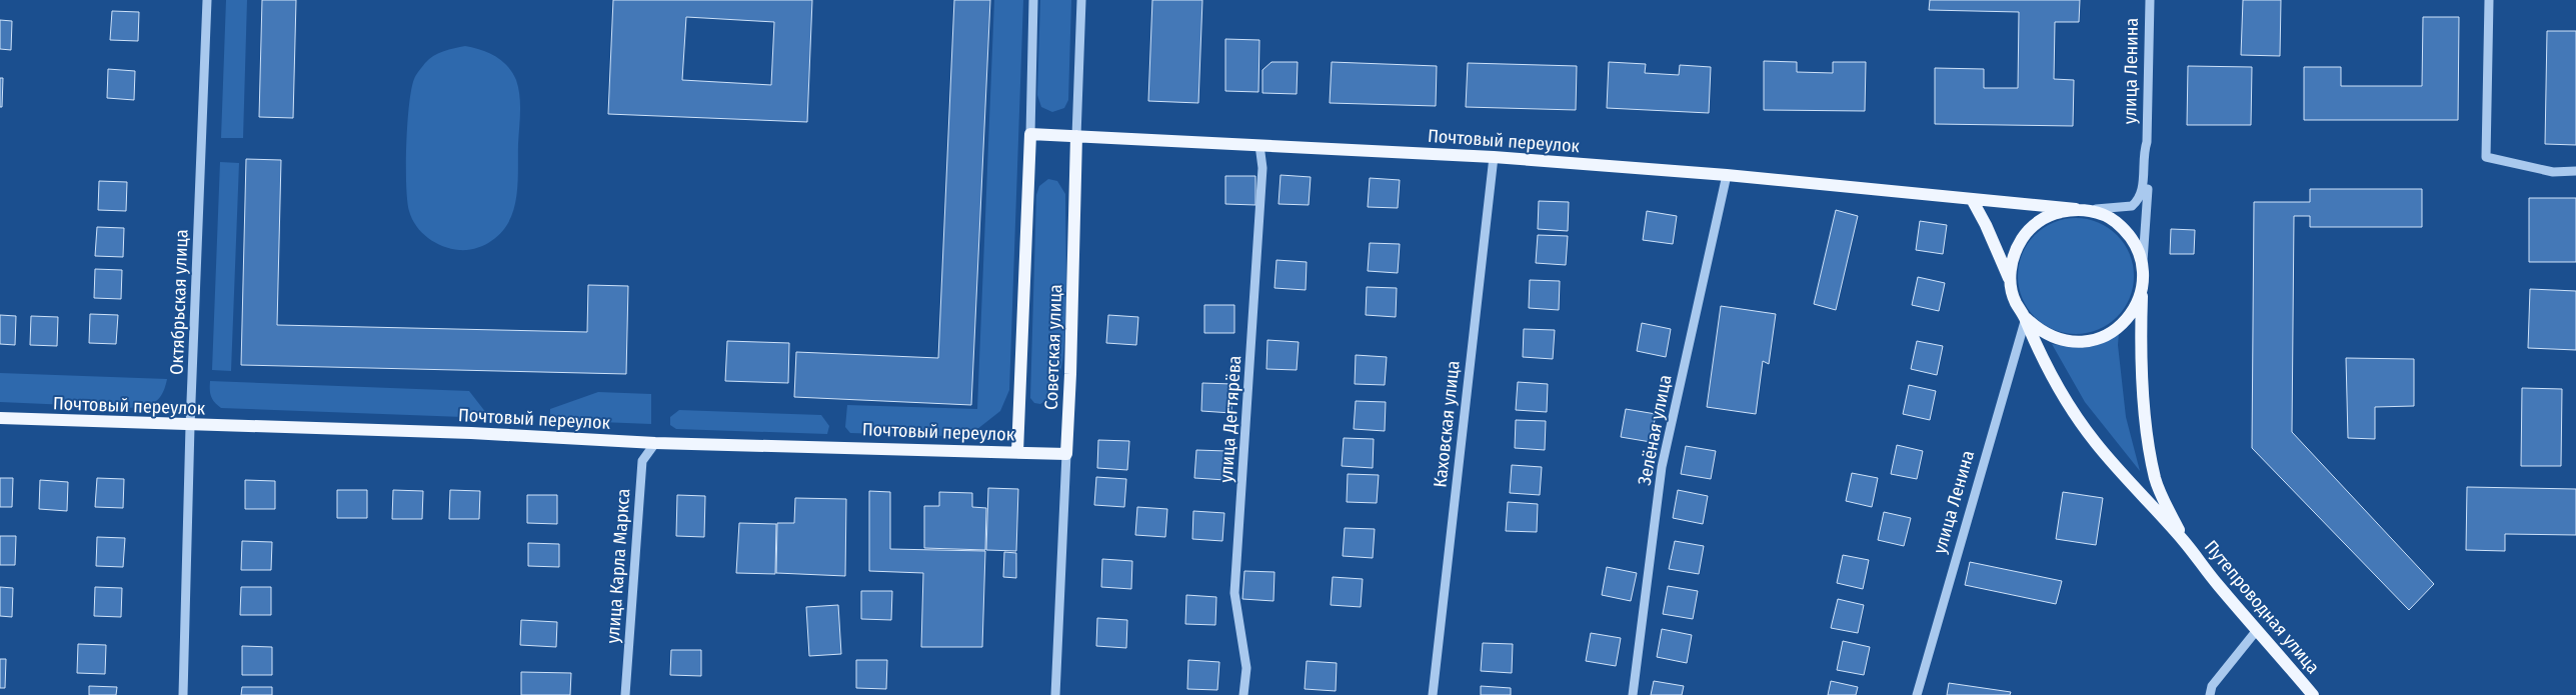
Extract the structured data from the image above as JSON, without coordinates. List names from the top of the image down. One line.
{"streets":{"main road":["Почтовый переулок","Советская улица","Путепроводная улица"],"street":["улица Ленина","Октябрьская улица","улица Дегтярёва","Каховская улица","Зелёная улица","улица Карла Маркса"]},"crossings":[["улица Ленина","Почтовый переулок"],["Почтовый переулок","Октябрьская улица"],["Почтовый переулок","Советская улица"],["Почтовый переулок","улица Дегтярёва"],["Почтовый переулок","Каховская улица"],["Почтовый переулок","Зелёная улица"],["Почтовый переулок","улица Карла Маркса"]]}
